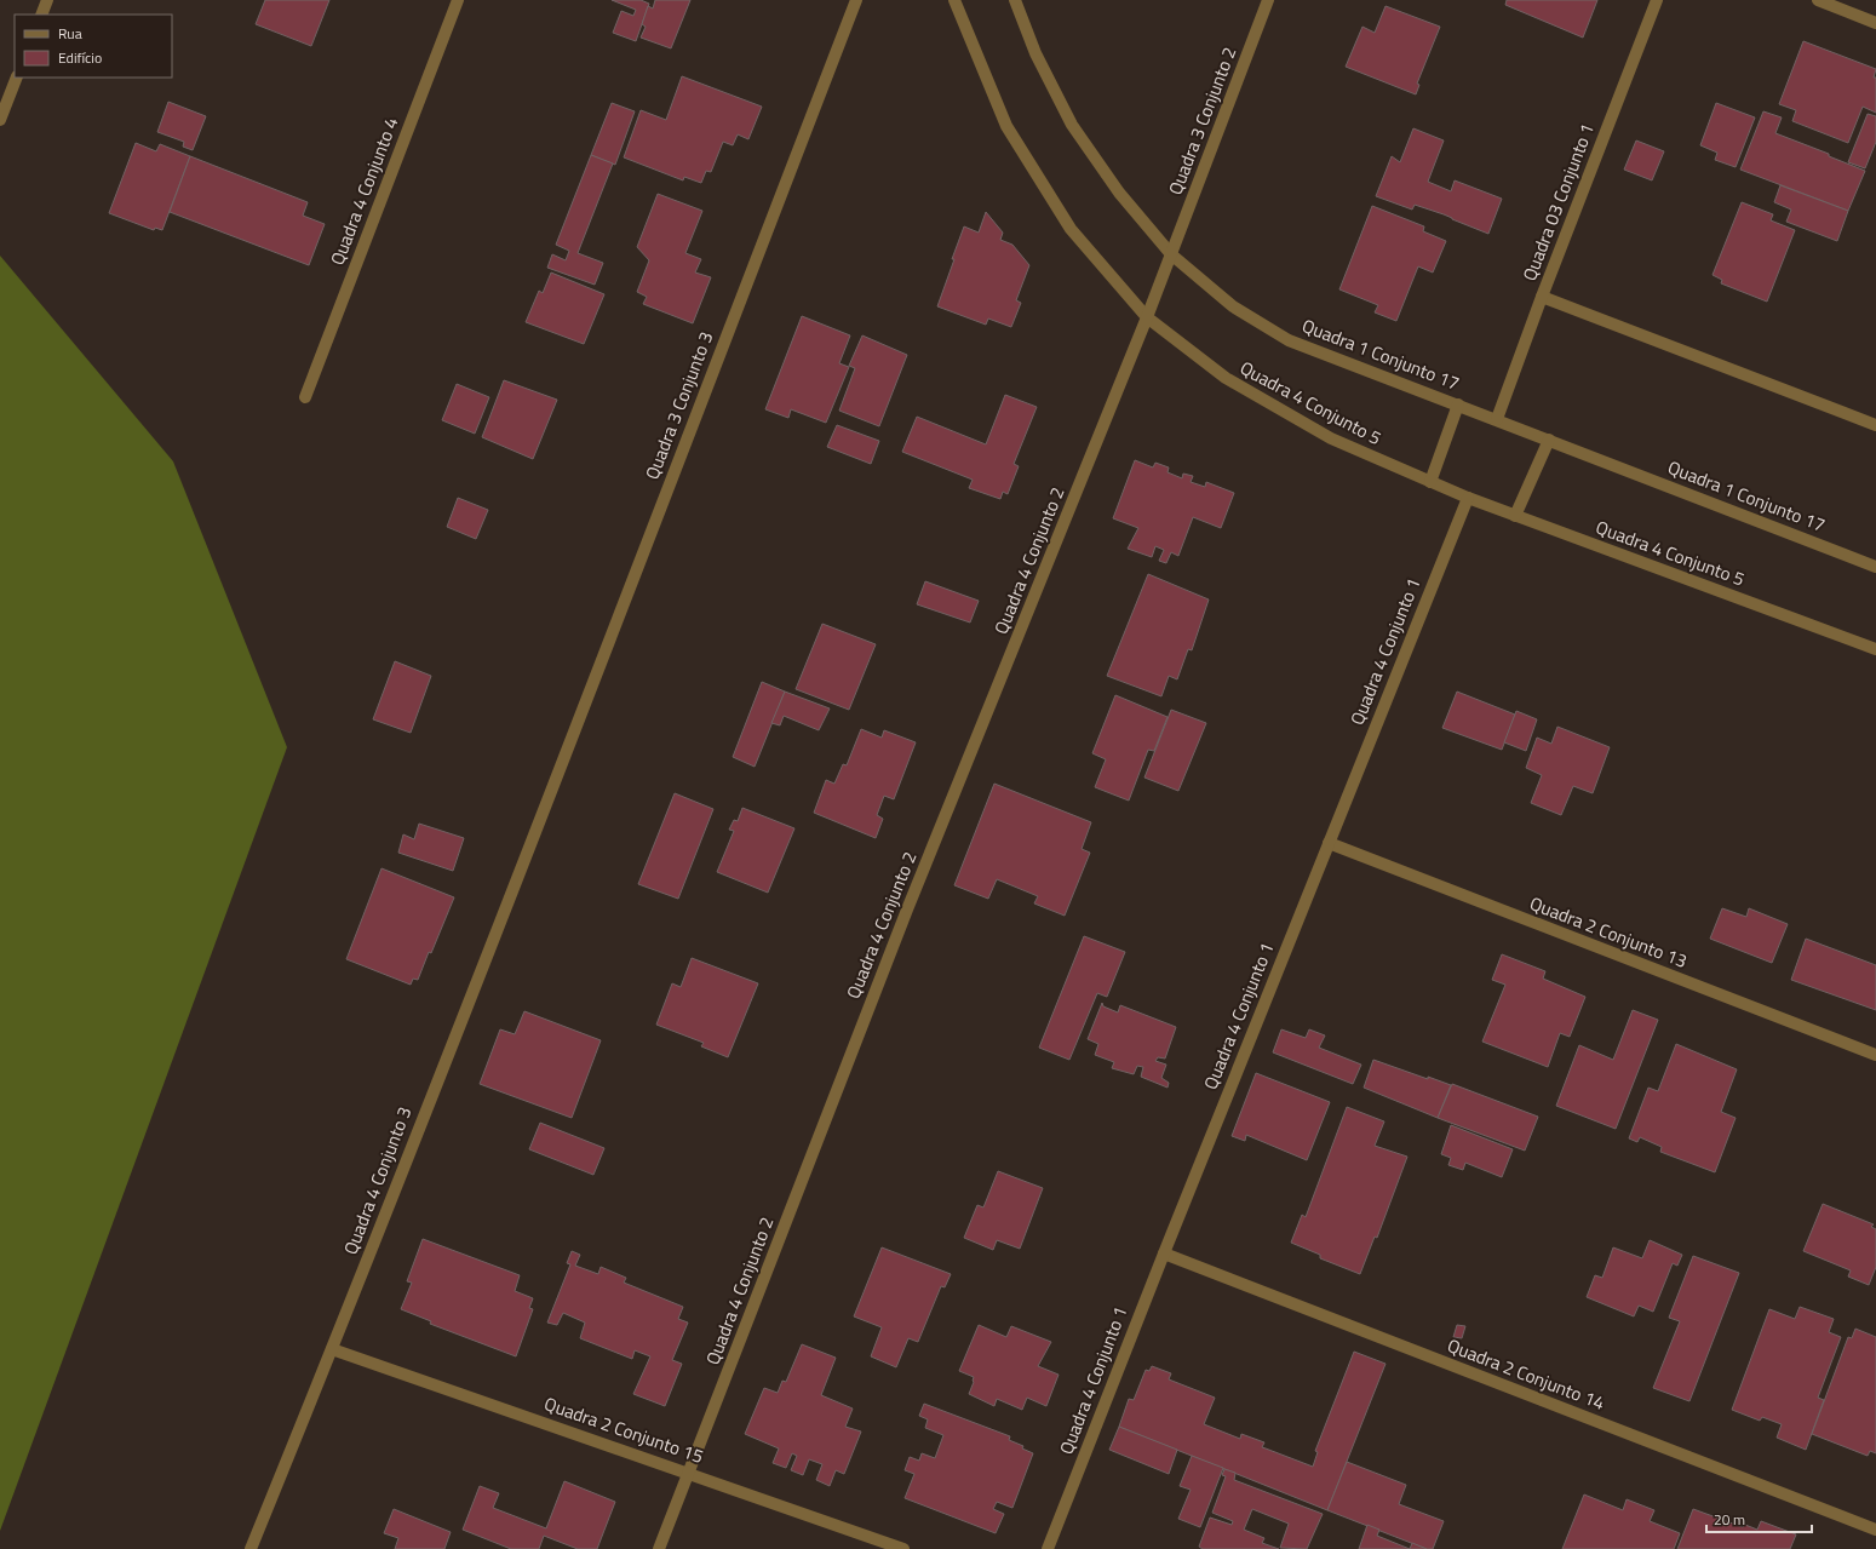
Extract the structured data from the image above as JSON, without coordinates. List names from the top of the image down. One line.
{"streets":{"street":["Quadra 3 Conjunto 2","Quadra 4 Conjunto 4","Quadra 03 Conjunto 1","Quadra 1 Conjunto 17","Quadra 4 Conjunto 5","Quadra 3 Conjunto 3","Quadra 4 Conjunto 2","Quadra 4 Conjunto 1","Quadra 2 Conjunto 13","Quadra 4 Conjunto 3","Quadra 2 Conjunto 14","Quadra 2 Conjunto 15"]},"crossings":[["Quadra 3 Conjunto 2","Quadra 1 Conjunto 17"],["Quadra 3 Conjunto 2","Quadra 4 Conjunto 5"],["Quadra 3 Conjunto 2","Quadra 4 Conjunto 2"],["Quadra 03 Conjunto 1","Quadra 1 Conjunto 17"],["Quadra 4 Conjunto 5","Quadra 4 Conjunto 2"],["Quadra 4 Conjunto 5","Quadra 4 Conjunto 1"],["Quadra 3 Conjunto 3","Quadra 4 Conjunto 3"],["Quadra 4 Conjunto 2","Quadra 2 Conjunto 15"],["Quadra 4 Conjunto 1","Quadra 2 Conjunto 13"],["Quadra 4 Conjunto 1","Quadra 2 Conjunto 14"],["Quadra 4 Conjunto 3","Quadra 2 Conjunto 15"]],"legend":["Rua","Edifício"],"scale_bar":"20 m"}
